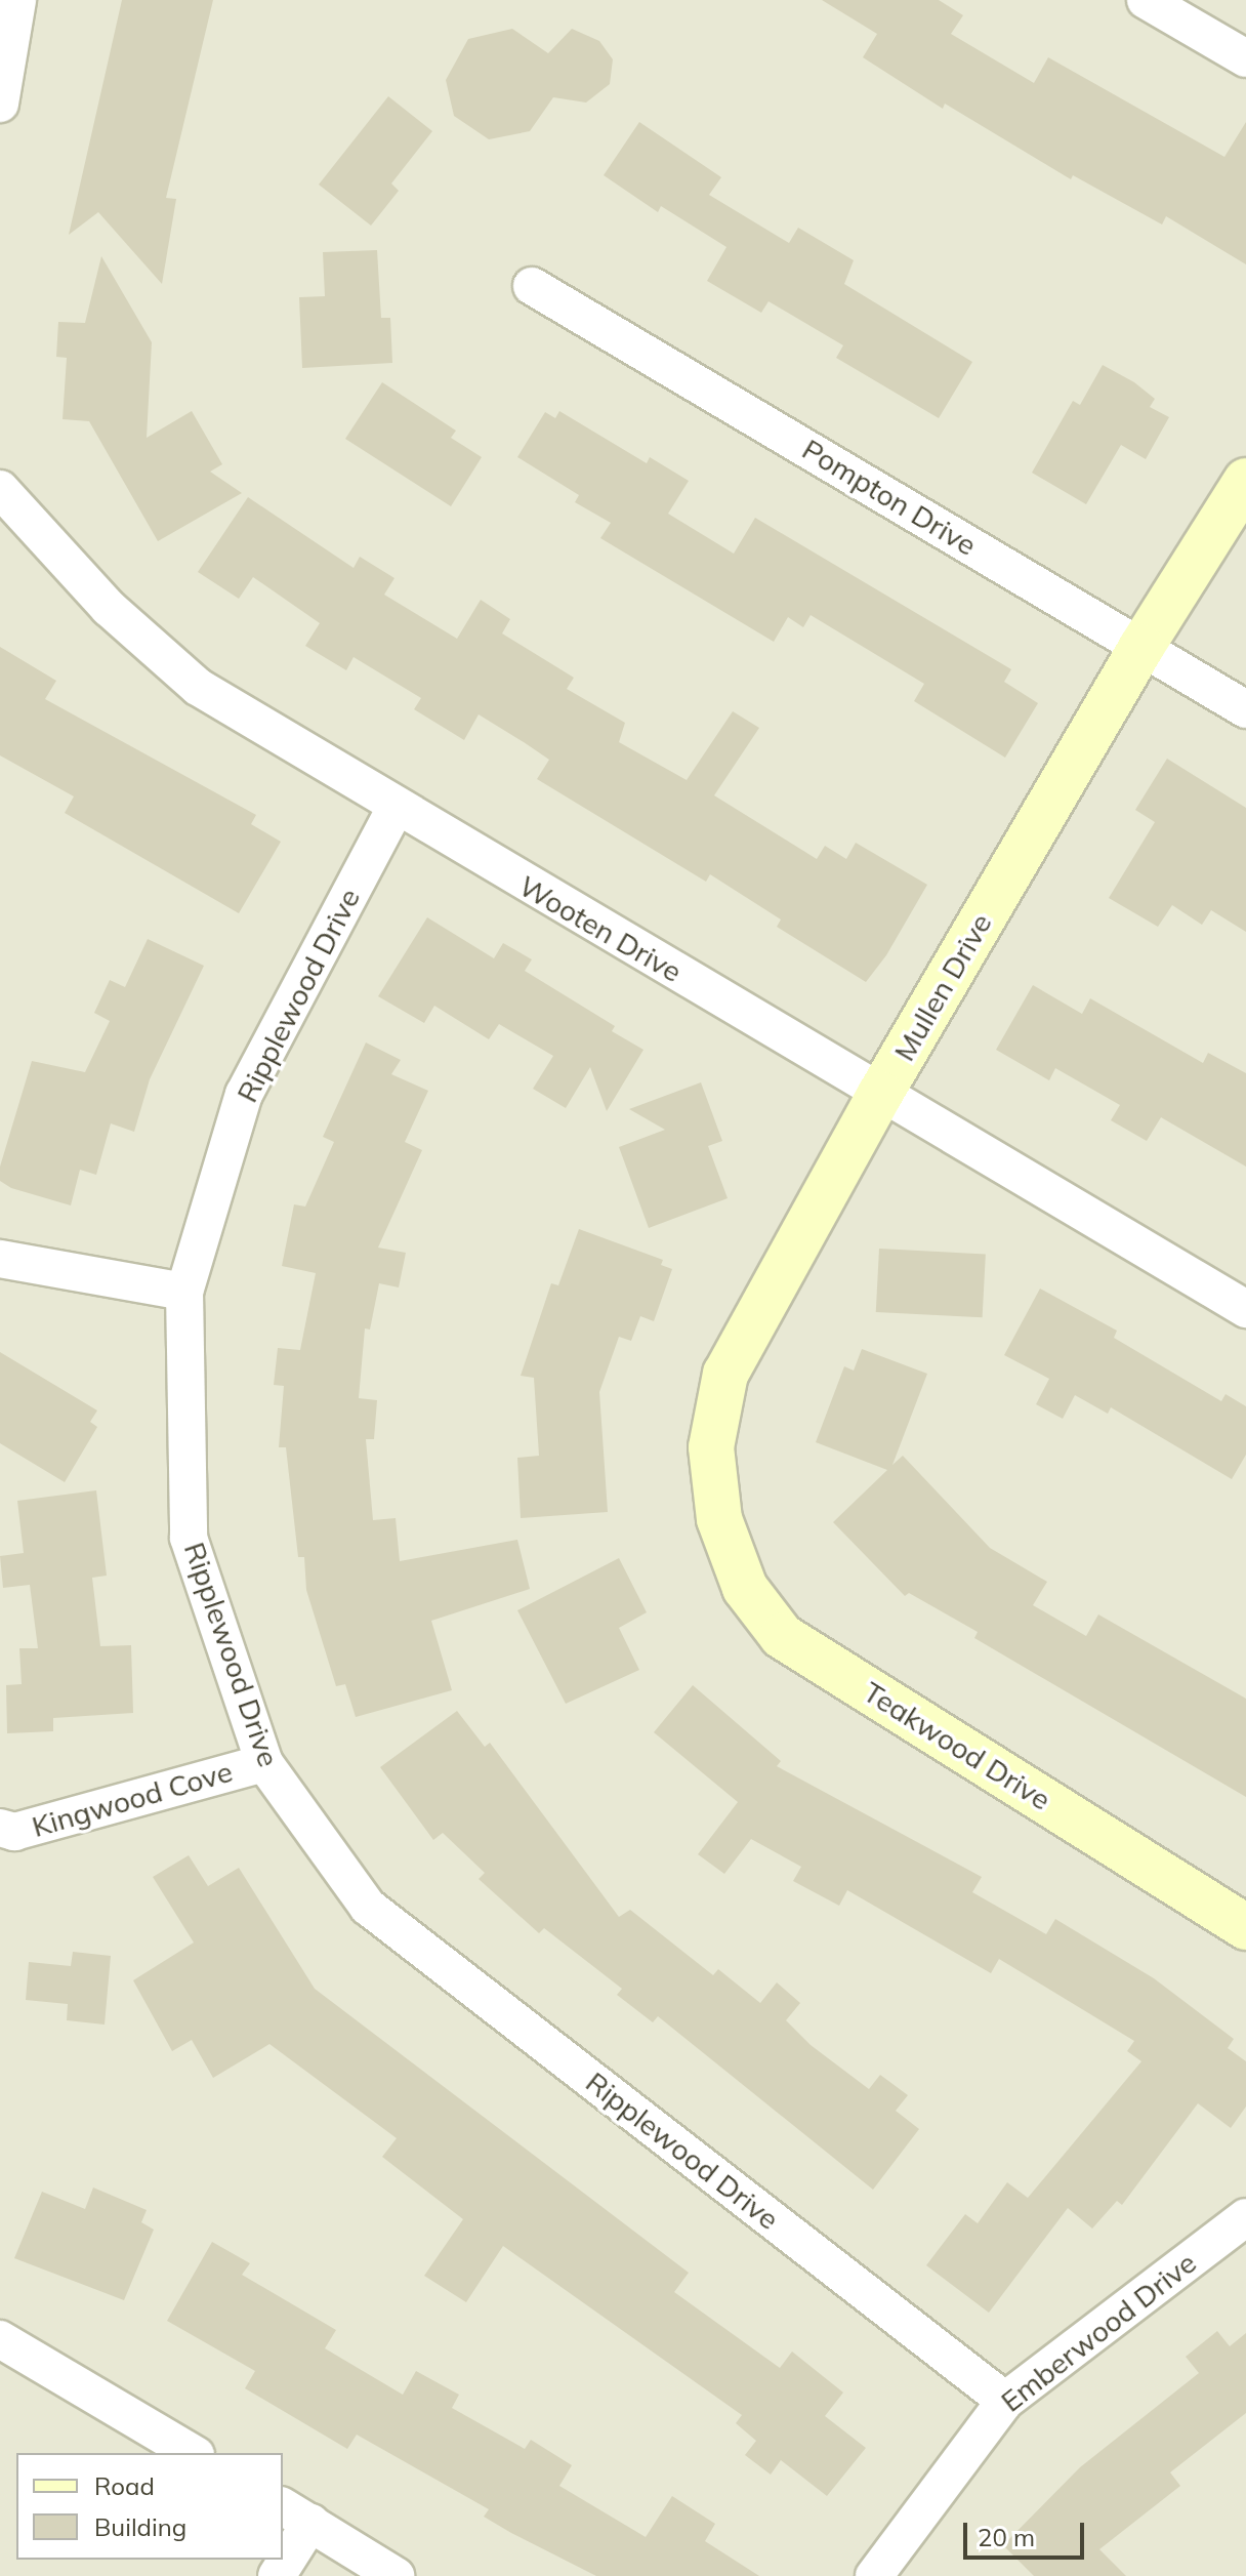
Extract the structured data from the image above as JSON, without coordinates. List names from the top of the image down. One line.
{"streets":{"street":["Pompton Drive","Wooten Drive","Mullen Drive","Ripplewood Drive","Teakwood Drive","Kingwood Cove","Emberwood Drive"]},"crossings":[["Pompton Drive","Mullen Drive"],["Wooten Drive","Mullen Drive"],["Wooten Drive","Ripplewood Drive"],["Mullen Drive","Teakwood Drive"],["Ripplewood Drive","Kingwood Cove"],["Ripplewood Drive","Emberwood Drive"]],"legend":["Road","Building"],"scale_bar":"20 m"}
